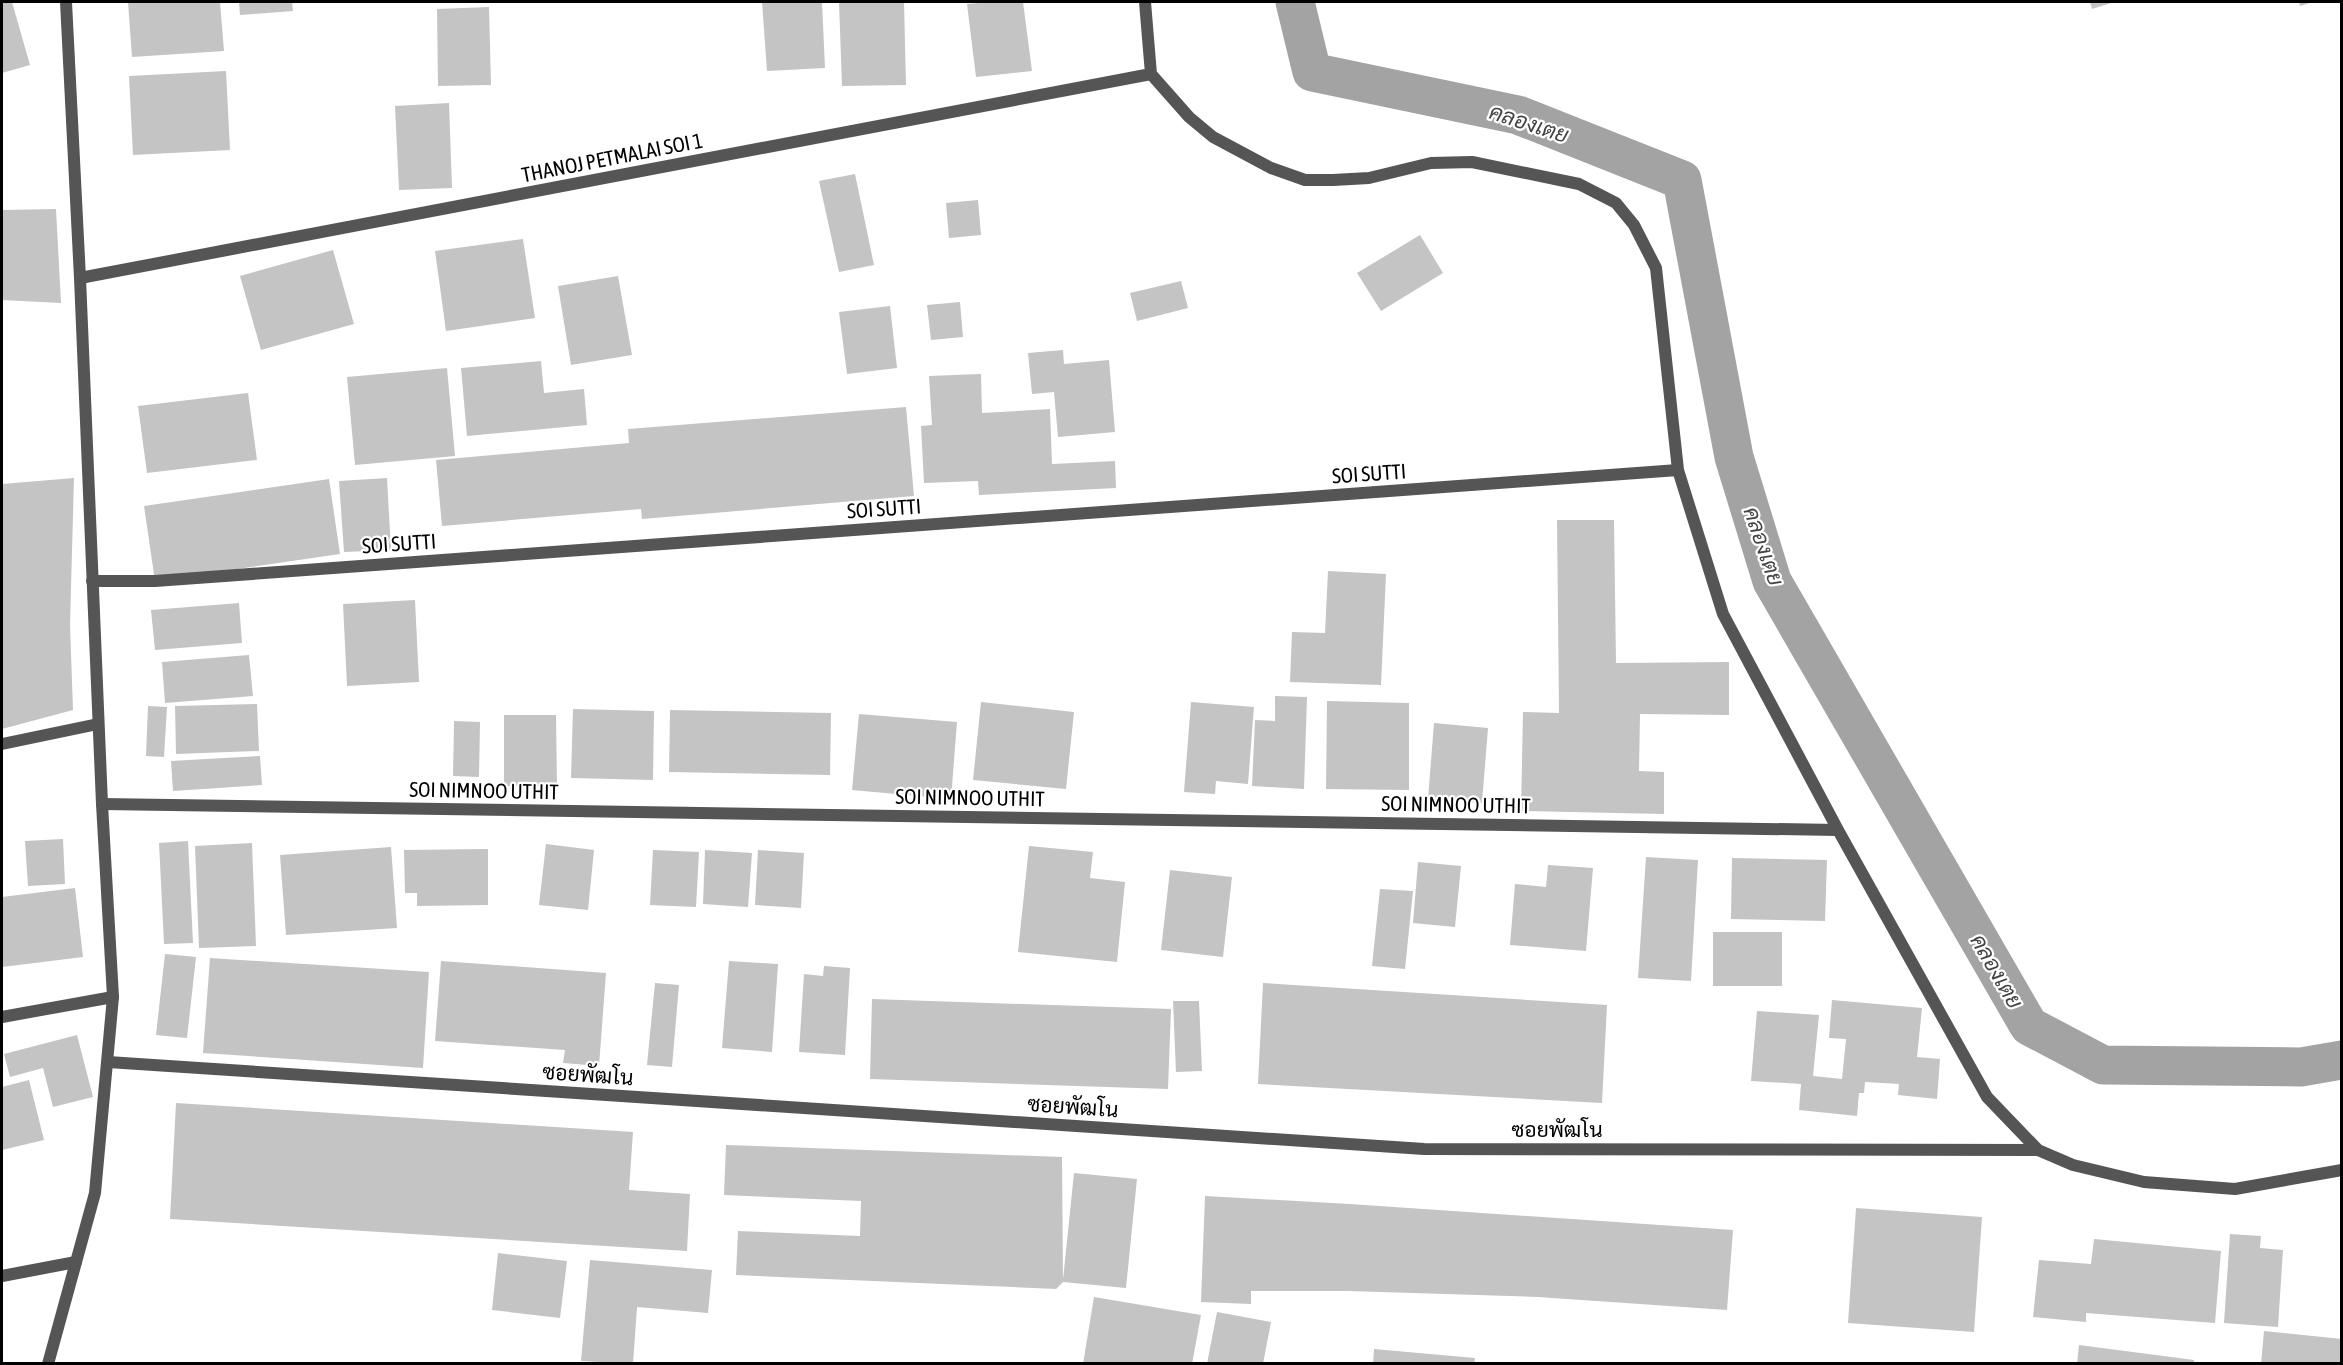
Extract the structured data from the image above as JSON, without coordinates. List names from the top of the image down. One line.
{"streets":{"street":["THANOJ PETMALAI SOI 1","SOI SUTTI","SOI NIMNOO UTHIT","ซอยพัฒโน"]},"water":["คลองเตย"]}
